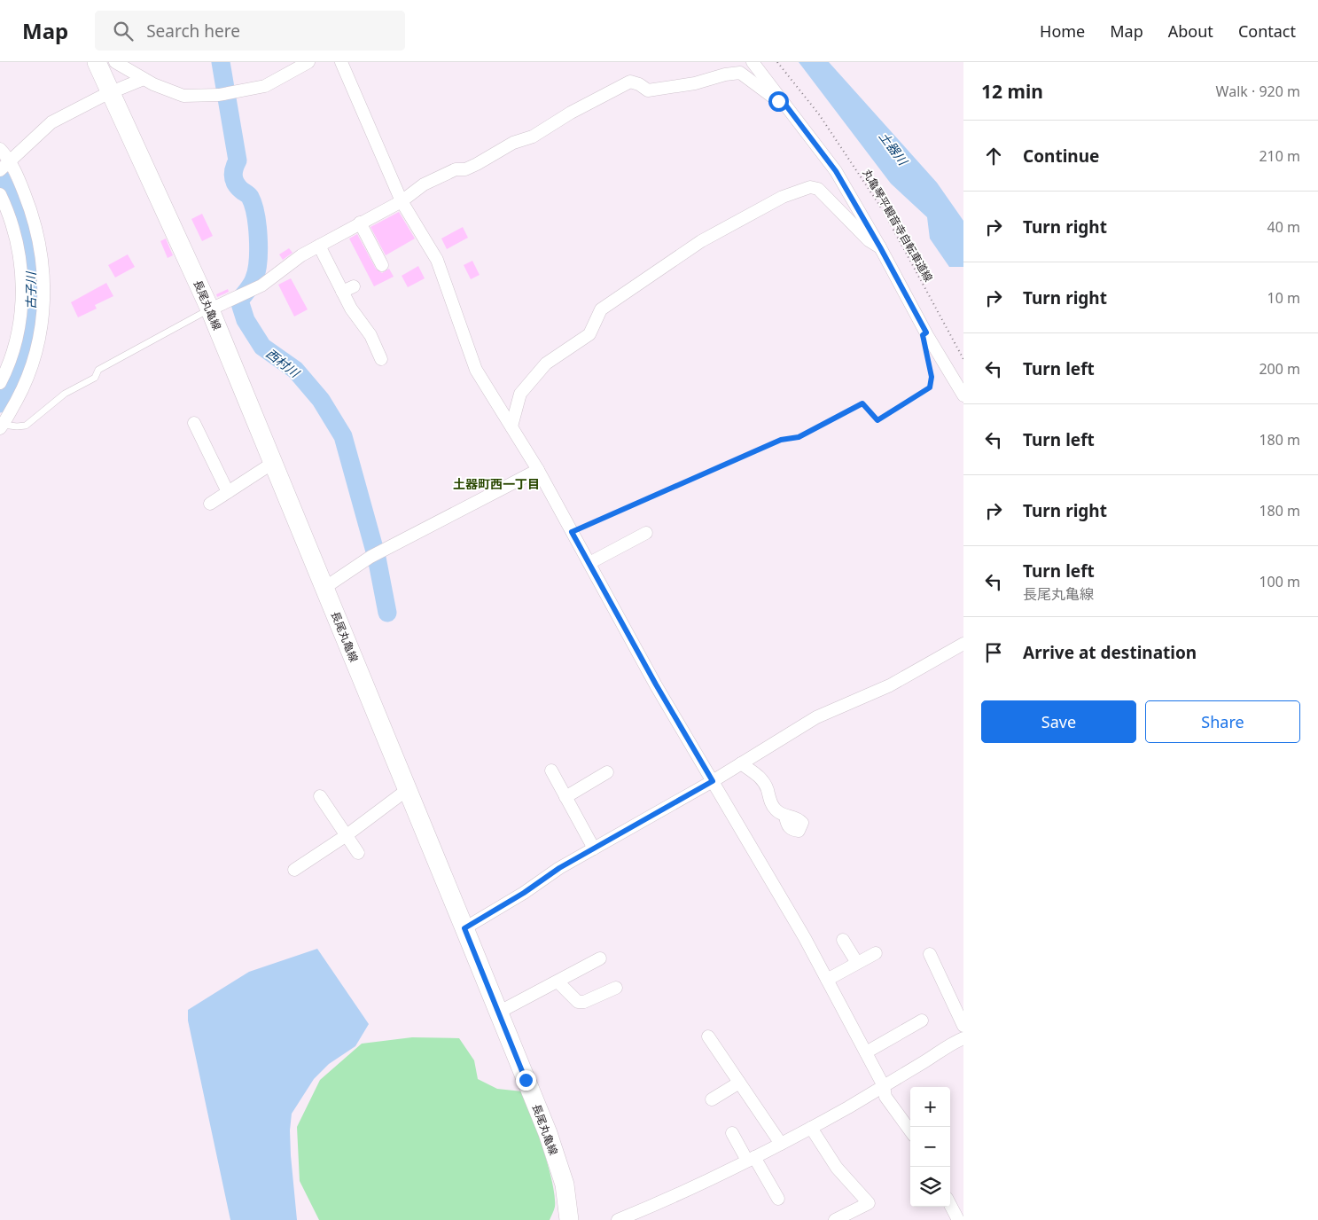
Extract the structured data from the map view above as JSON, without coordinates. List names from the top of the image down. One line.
{"streets":{"main road":["長尾丸亀線"],"path":["丸亀琴平観音寺自転車道線"]},"districts":["土器町西一丁目"],"water":["土器川","古子川","西村川"],"page":{"header":"Map","search":"Search here","nav":["Home","Map","About","Contact"],"heading":["12 min","Walk · 920 m"],"list":[["Continue","210 m"],["Turn right","40 m"],["Turn right","10 m"],["Turn left","200 m"],["Turn left","180 m"],["Turn right","180 m"],["Turn left","長尾丸亀線","100 m"],"Arrive at destination"],"buttons":["Save","Share"],"map_buttons":["+","−"]}}
